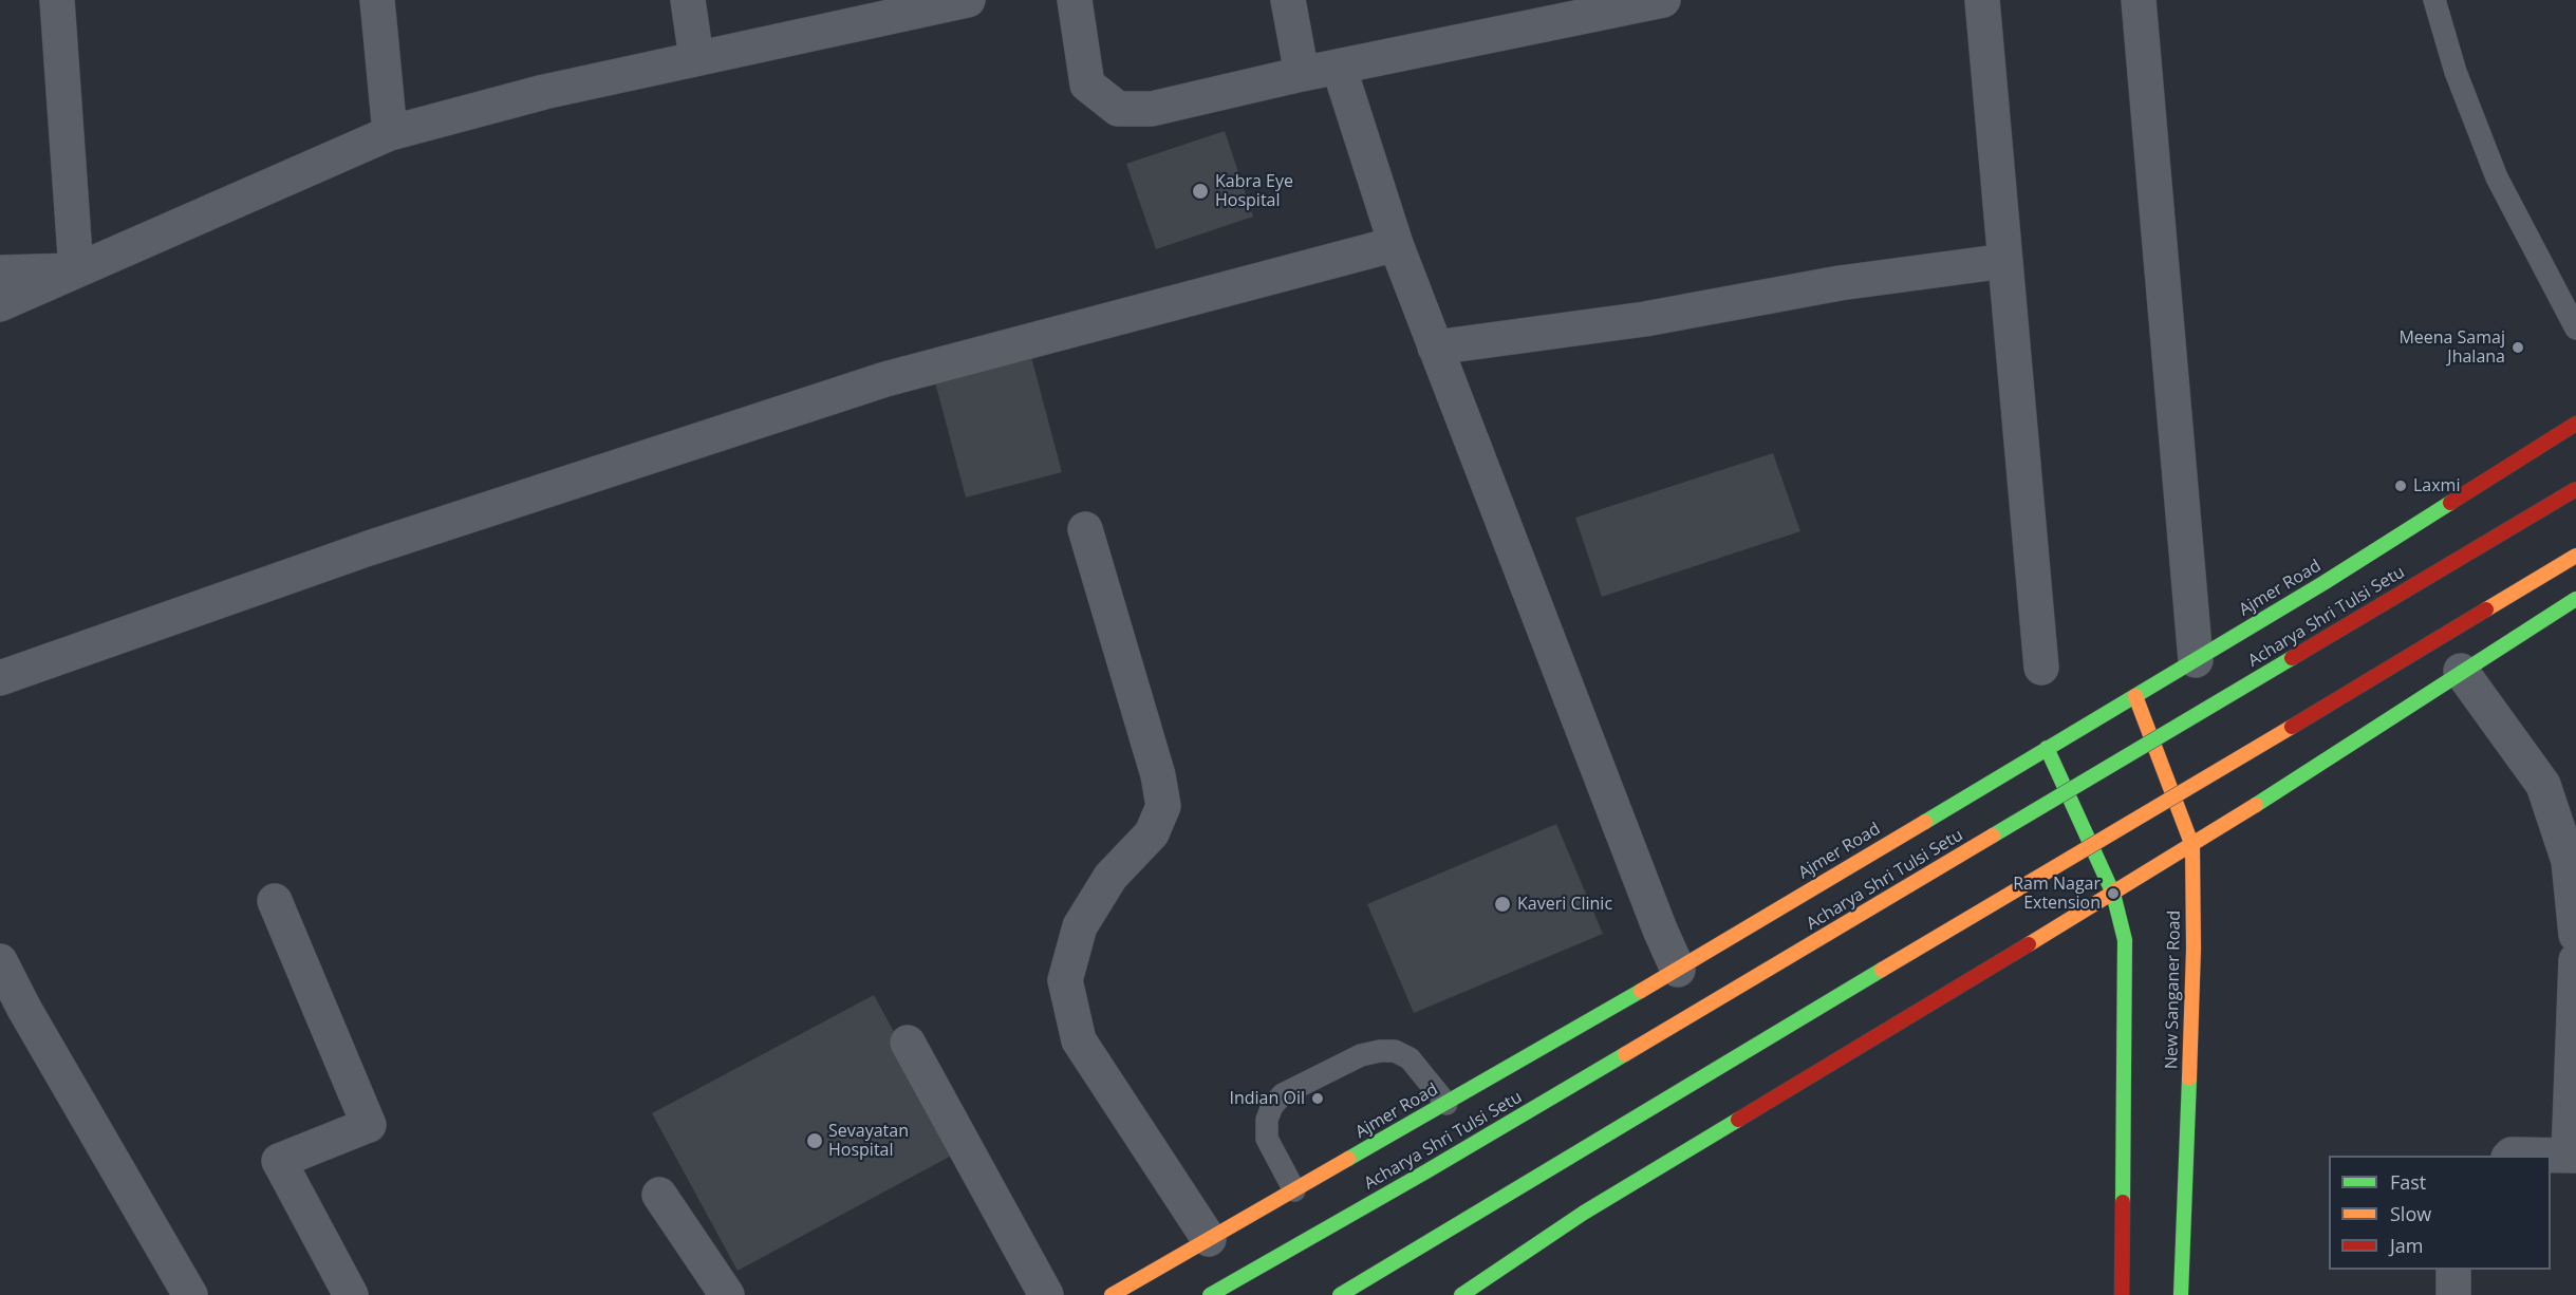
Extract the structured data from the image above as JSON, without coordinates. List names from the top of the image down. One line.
{"streets":{"main road":["Ajmer Road","Acharya Shri Tulsi Setu","New Sanganer Road"]},"crossings":[["Ajmer Road","New Sanganer Road"]],"places":["Kabra Eye Hospital","Meena Samaj Jhalana","Laxmi","Ram Nagar Extension","Kaveri Clinic","Indian Oil","Sevayatan Hospital"],"legend":["Fast","Slow","Jam"]}
